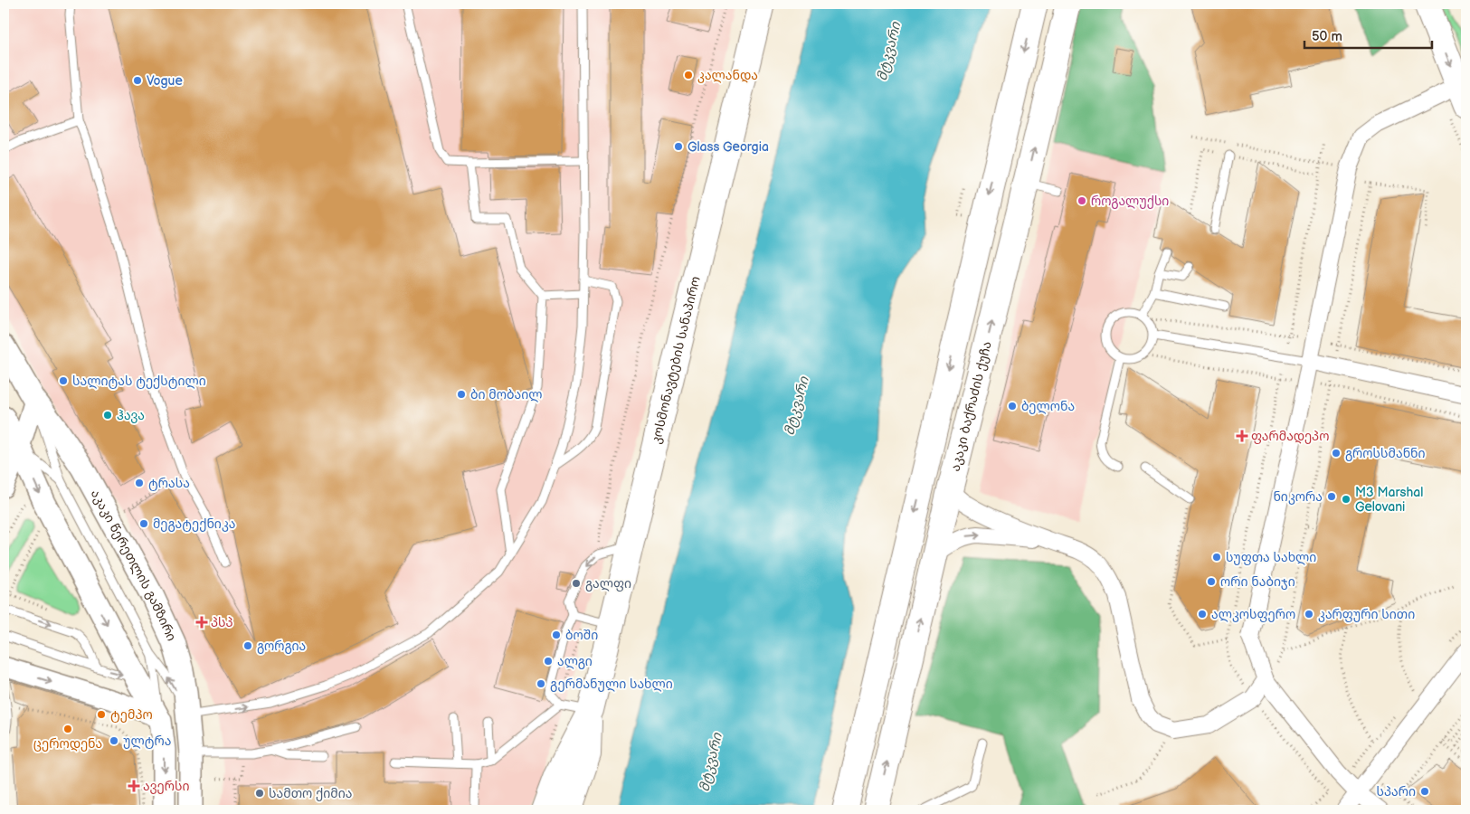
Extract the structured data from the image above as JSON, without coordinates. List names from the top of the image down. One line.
{"streets":{"main road":["კოსმონავტების სანაპირო","აკაკი ბაქრაძის ქუჩა","აკაკი წერეთლის გამზირი"]},"water":["მტკვარი"],"places":{"other":["კალანდა","Vogue","Glass Georgia","როგალუქსი","სალიტას ტექსტილი","ბი მობაილ","ბელონა","ჰავა","გროსსმანნი","ტრასა","ნიკორა","M3 Marshal Gelovani","მეგატექნიკა","სუფთა სახლი","ორი ნაბიჯი","გალფი","ალკოსფერო","კარფური სითი","ბოში","გორგია","ალგი","გერმანული სახლი","ტემპო","ცეროდენა","ულტრა","სპარი","სამთო ქიმია"],"health":["ფარმადეპო","პსპ","ავერსი"]},"scale_bar":"50 m"}
